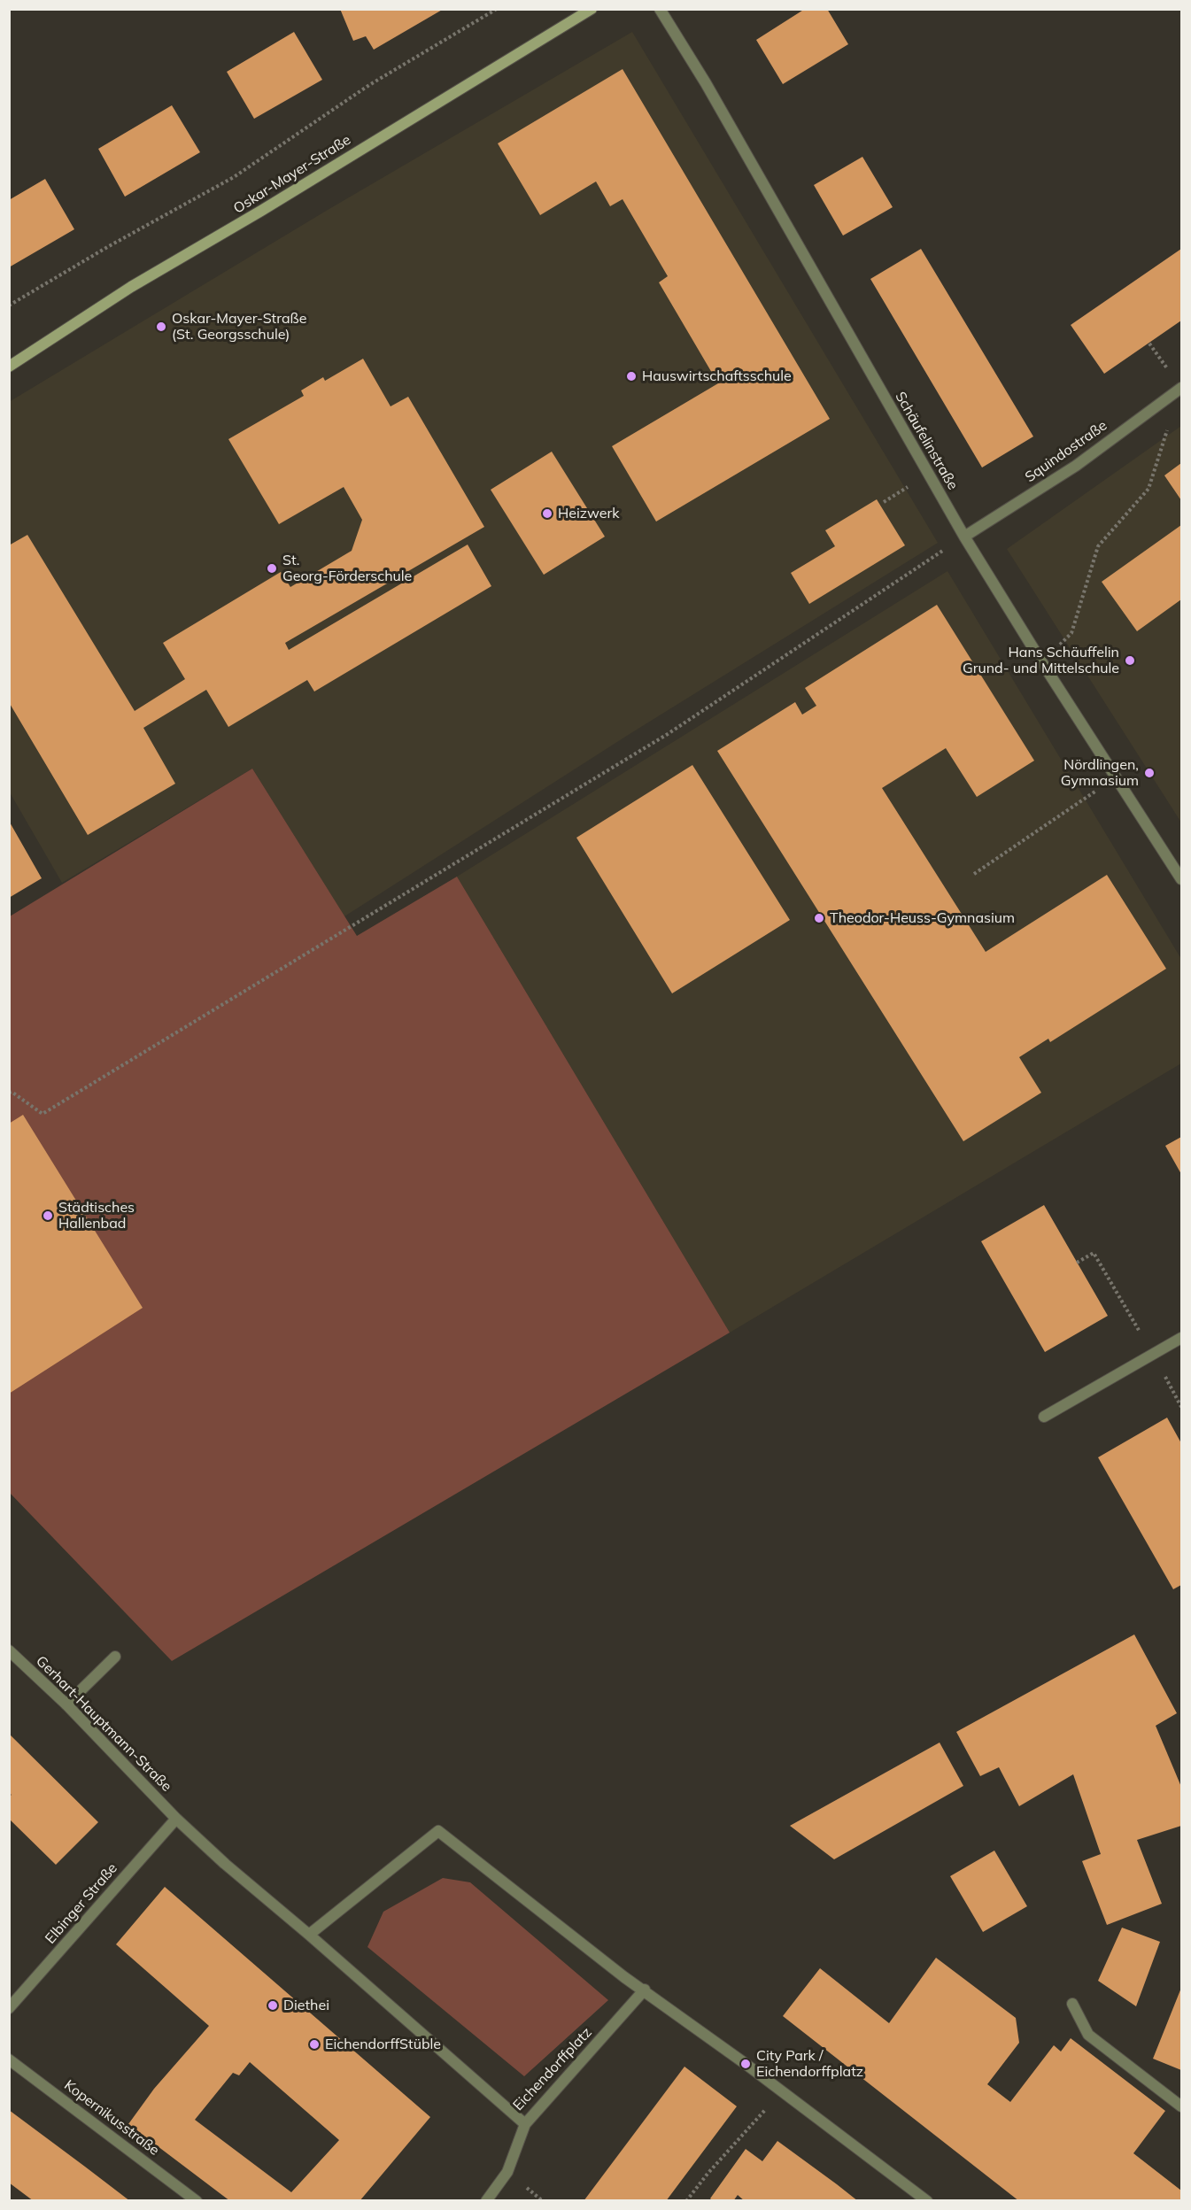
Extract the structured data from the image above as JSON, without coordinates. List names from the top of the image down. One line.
{"streets":{"main road":["Oskar-Mayer-Straße"],"street":["Schäufelinstraße","Squindostraße","Gerhart-Hauptmann-Straße","Elbinger Straße","Eichendorffplatz","Kopernikusstraße"]},"crossings":[["Schäufelinstraße","Squindostraße"],["Gerhart-Hauptmann-Straße","Elbinger Straße"],["Gerhart-Hauptmann-Straße","Eichendorffplatz"],["Elbinger Straße","Eichendorffplatz"]],"places":["Oskar-Mayer-Straße (St. Georgsschule)","Hauswirtschaftsschule","Heizwerk","St. Georg-Förderschule","Hans Schäuffelin Grund- und Mittelschule","Nördlingen, Gymnasium","Theodor-Heuss-Gymnasium","Städtisches Hallenbad","Diethei","EichendorffStüble","City Park / Eichendorffplatz"]}
